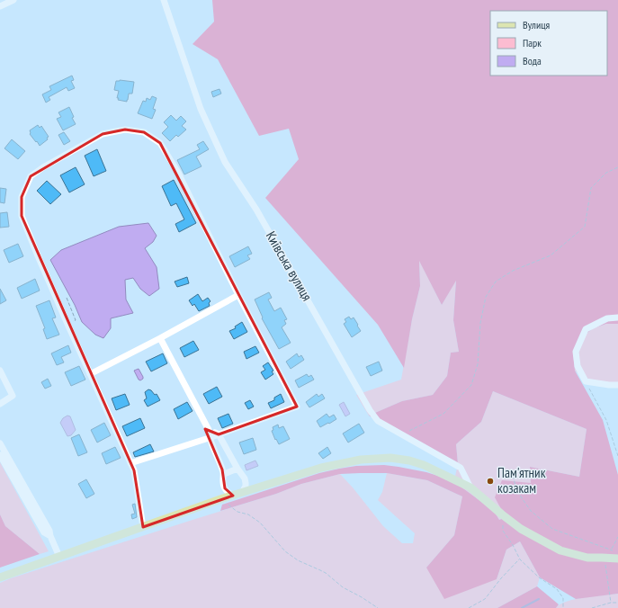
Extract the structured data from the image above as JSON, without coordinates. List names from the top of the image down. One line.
{"streets":{"street":["Київська вулиця"]},"places":["Пам'ятник козакам"],"legend":["Вулиця","Парк","Вода"]}
